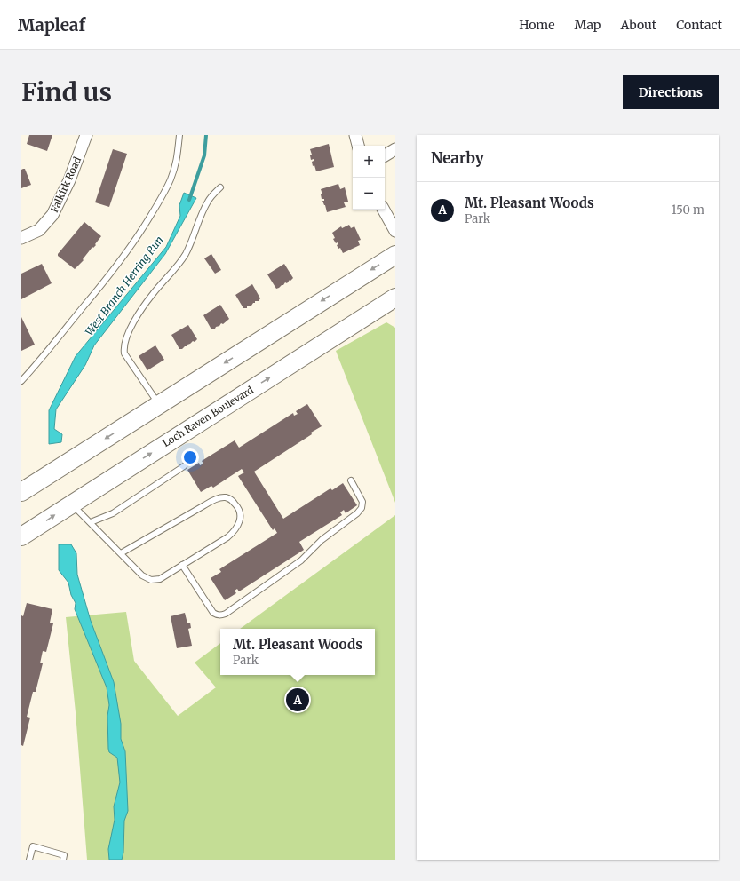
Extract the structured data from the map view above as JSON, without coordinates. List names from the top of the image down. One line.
{"streets":{"main road":["Loch Raven Boulevard"],"street":["Falkirk Road"]},"water":["West Branch Herring Run"],"page":{"header":"Mapleaf","nav":["Home","Map","About","Contact"],"buttons":"Directions","title":"Find us","heading":"Nearby","map_buttons":["+","−"],"list":[{"mark":"A","name":"Mt. Pleasant Woods","note":"Park","value":"150 m"}],"popup":["Mt. Pleasant Woods","Park"],"pins":"A"}}
